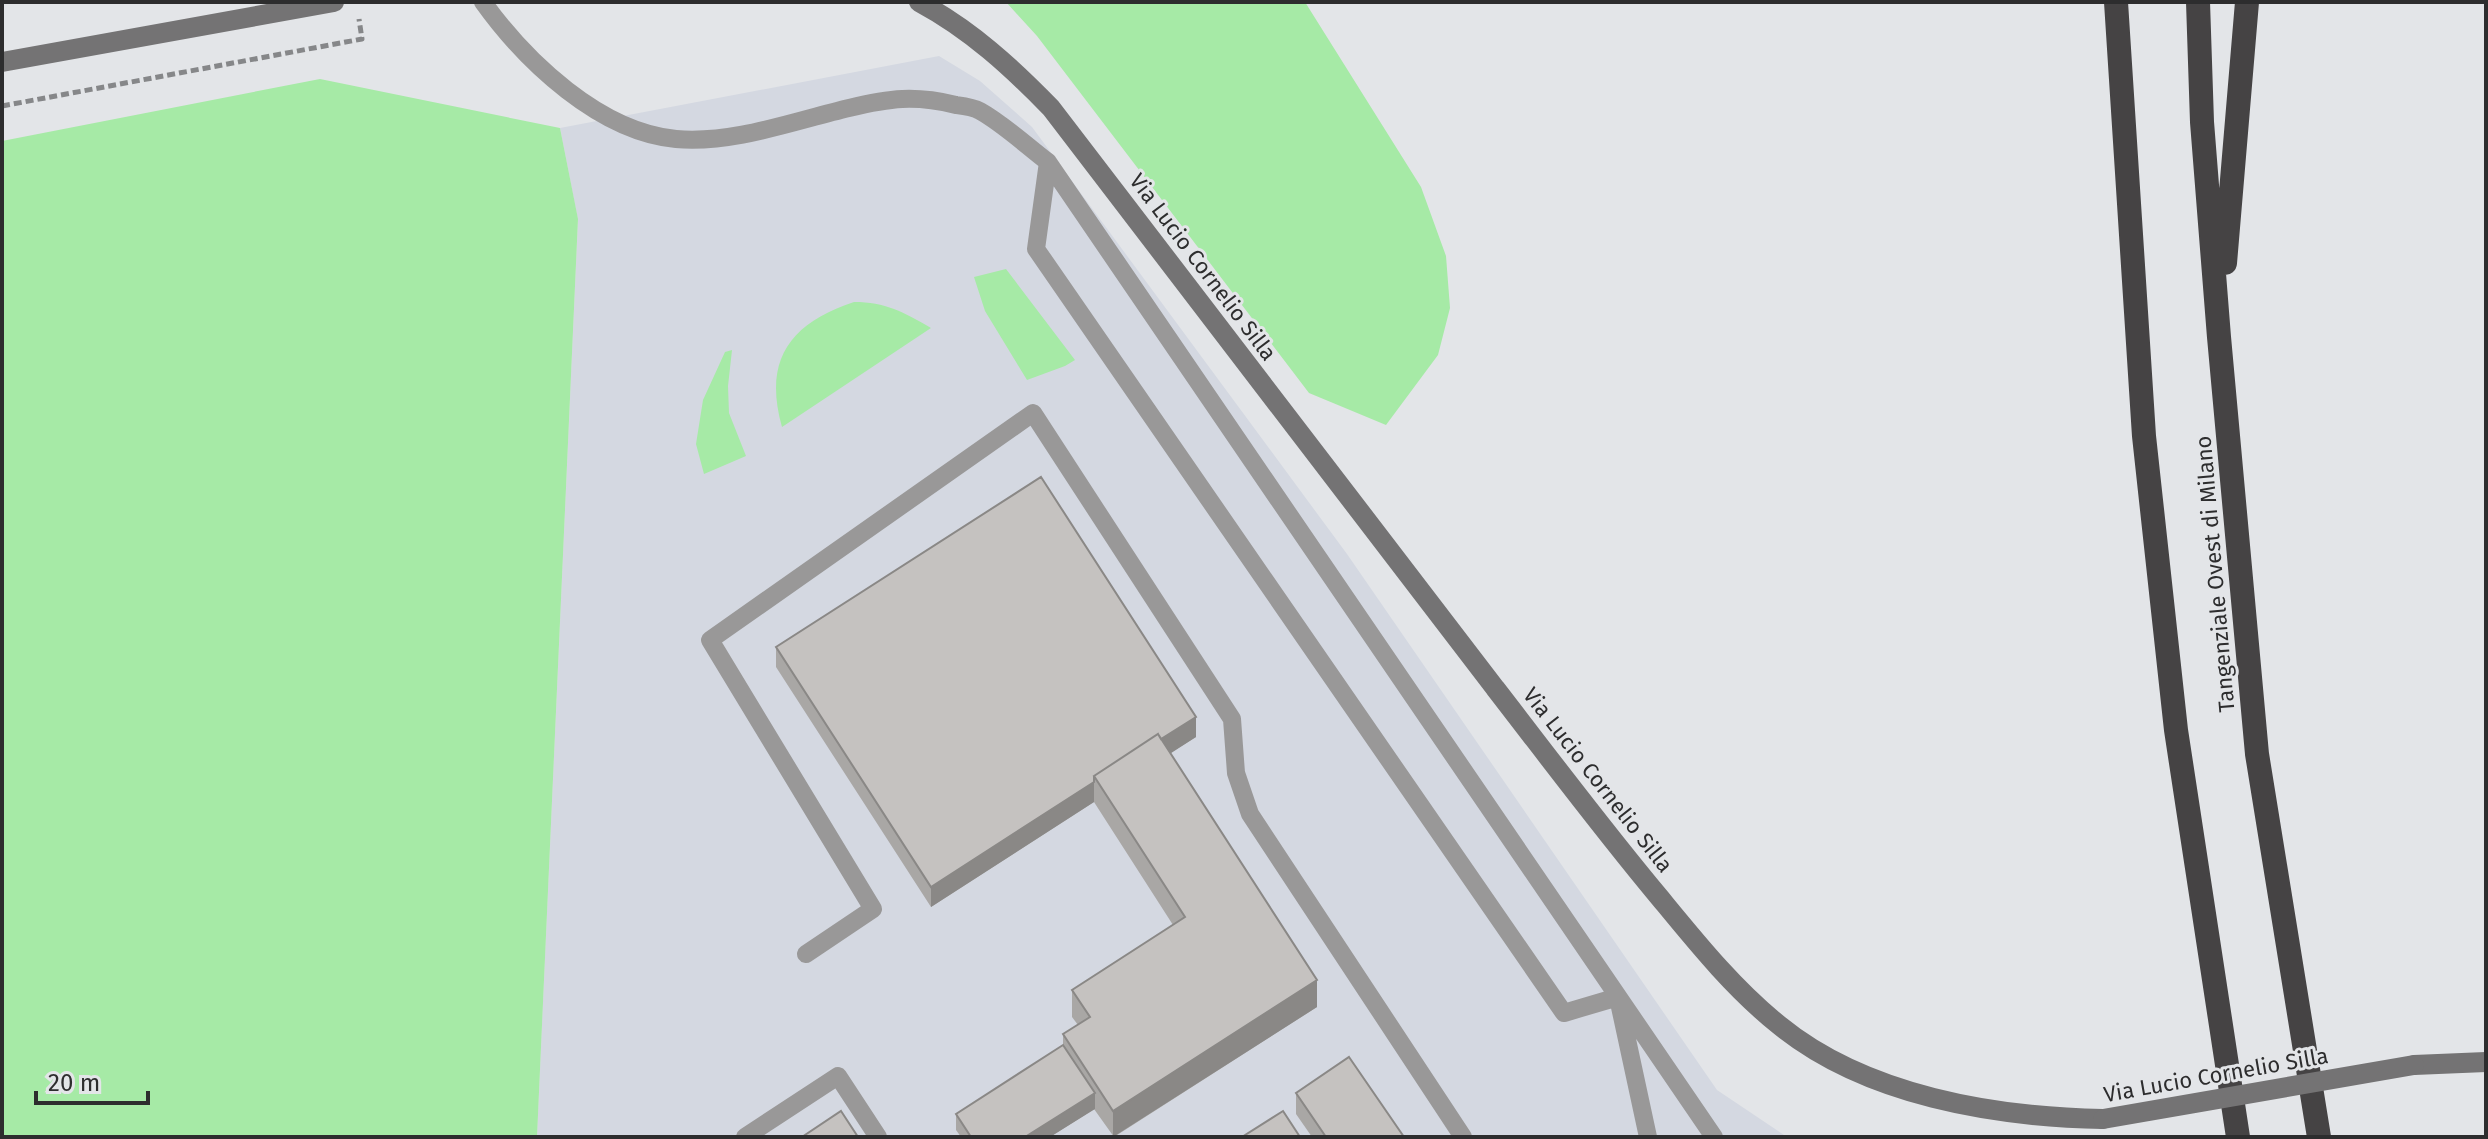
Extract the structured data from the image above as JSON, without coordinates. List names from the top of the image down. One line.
{"streets":{"highway":["Tangenziale Ovest di Milano"],"street":["Via Lucio Cornelio Silla"]},"scale_bar":"20 m"}
